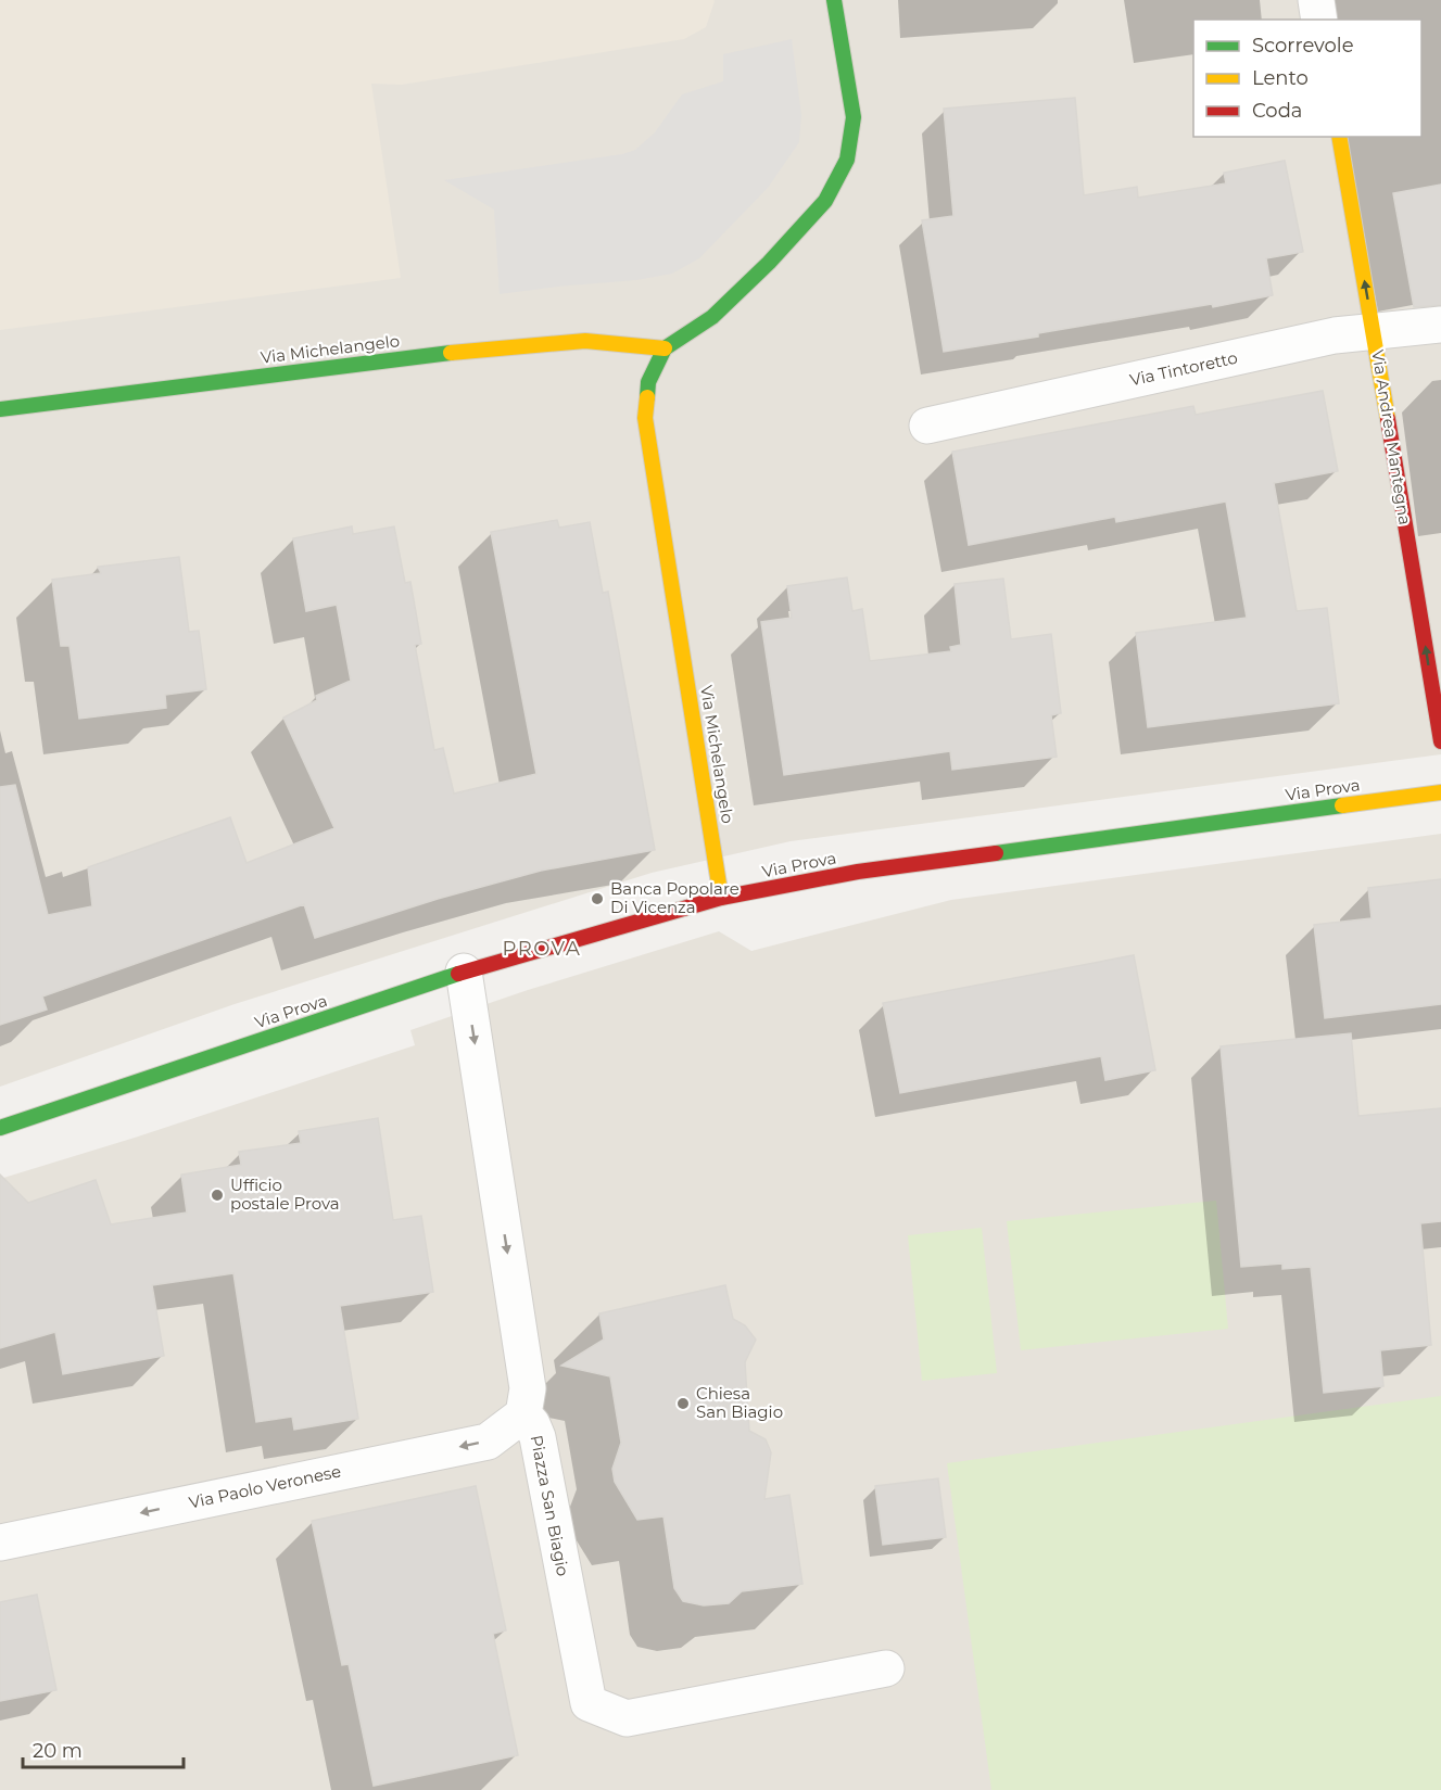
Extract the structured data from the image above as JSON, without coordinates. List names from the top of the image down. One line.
{"streets":{"street":["Via Michelangelo","Via Tintoretto","Via Andrea Mantegna","Via Prova","Via Paolo Veronese","Piazza San Biagio"]},"crossings":[["Via Michelangelo","Via Prova"],["Via Tintoretto","Via Andrea Mantegna"],["Via Prova","Piazza San Biagio"],["Via Paolo Veronese","Piazza San Biagio"]],"one_way":["Via Andrea Mantegna","Via Paolo Veronese","Piazza San Biagio"],"districts":["PROVA"],"places":["Banca Popolare Di Vicenza","Ufficio postale Prova","Chiesa San Biagio"],"legend":["Scorrevole","Lento","Coda"],"scale_bar":"20 m"}
